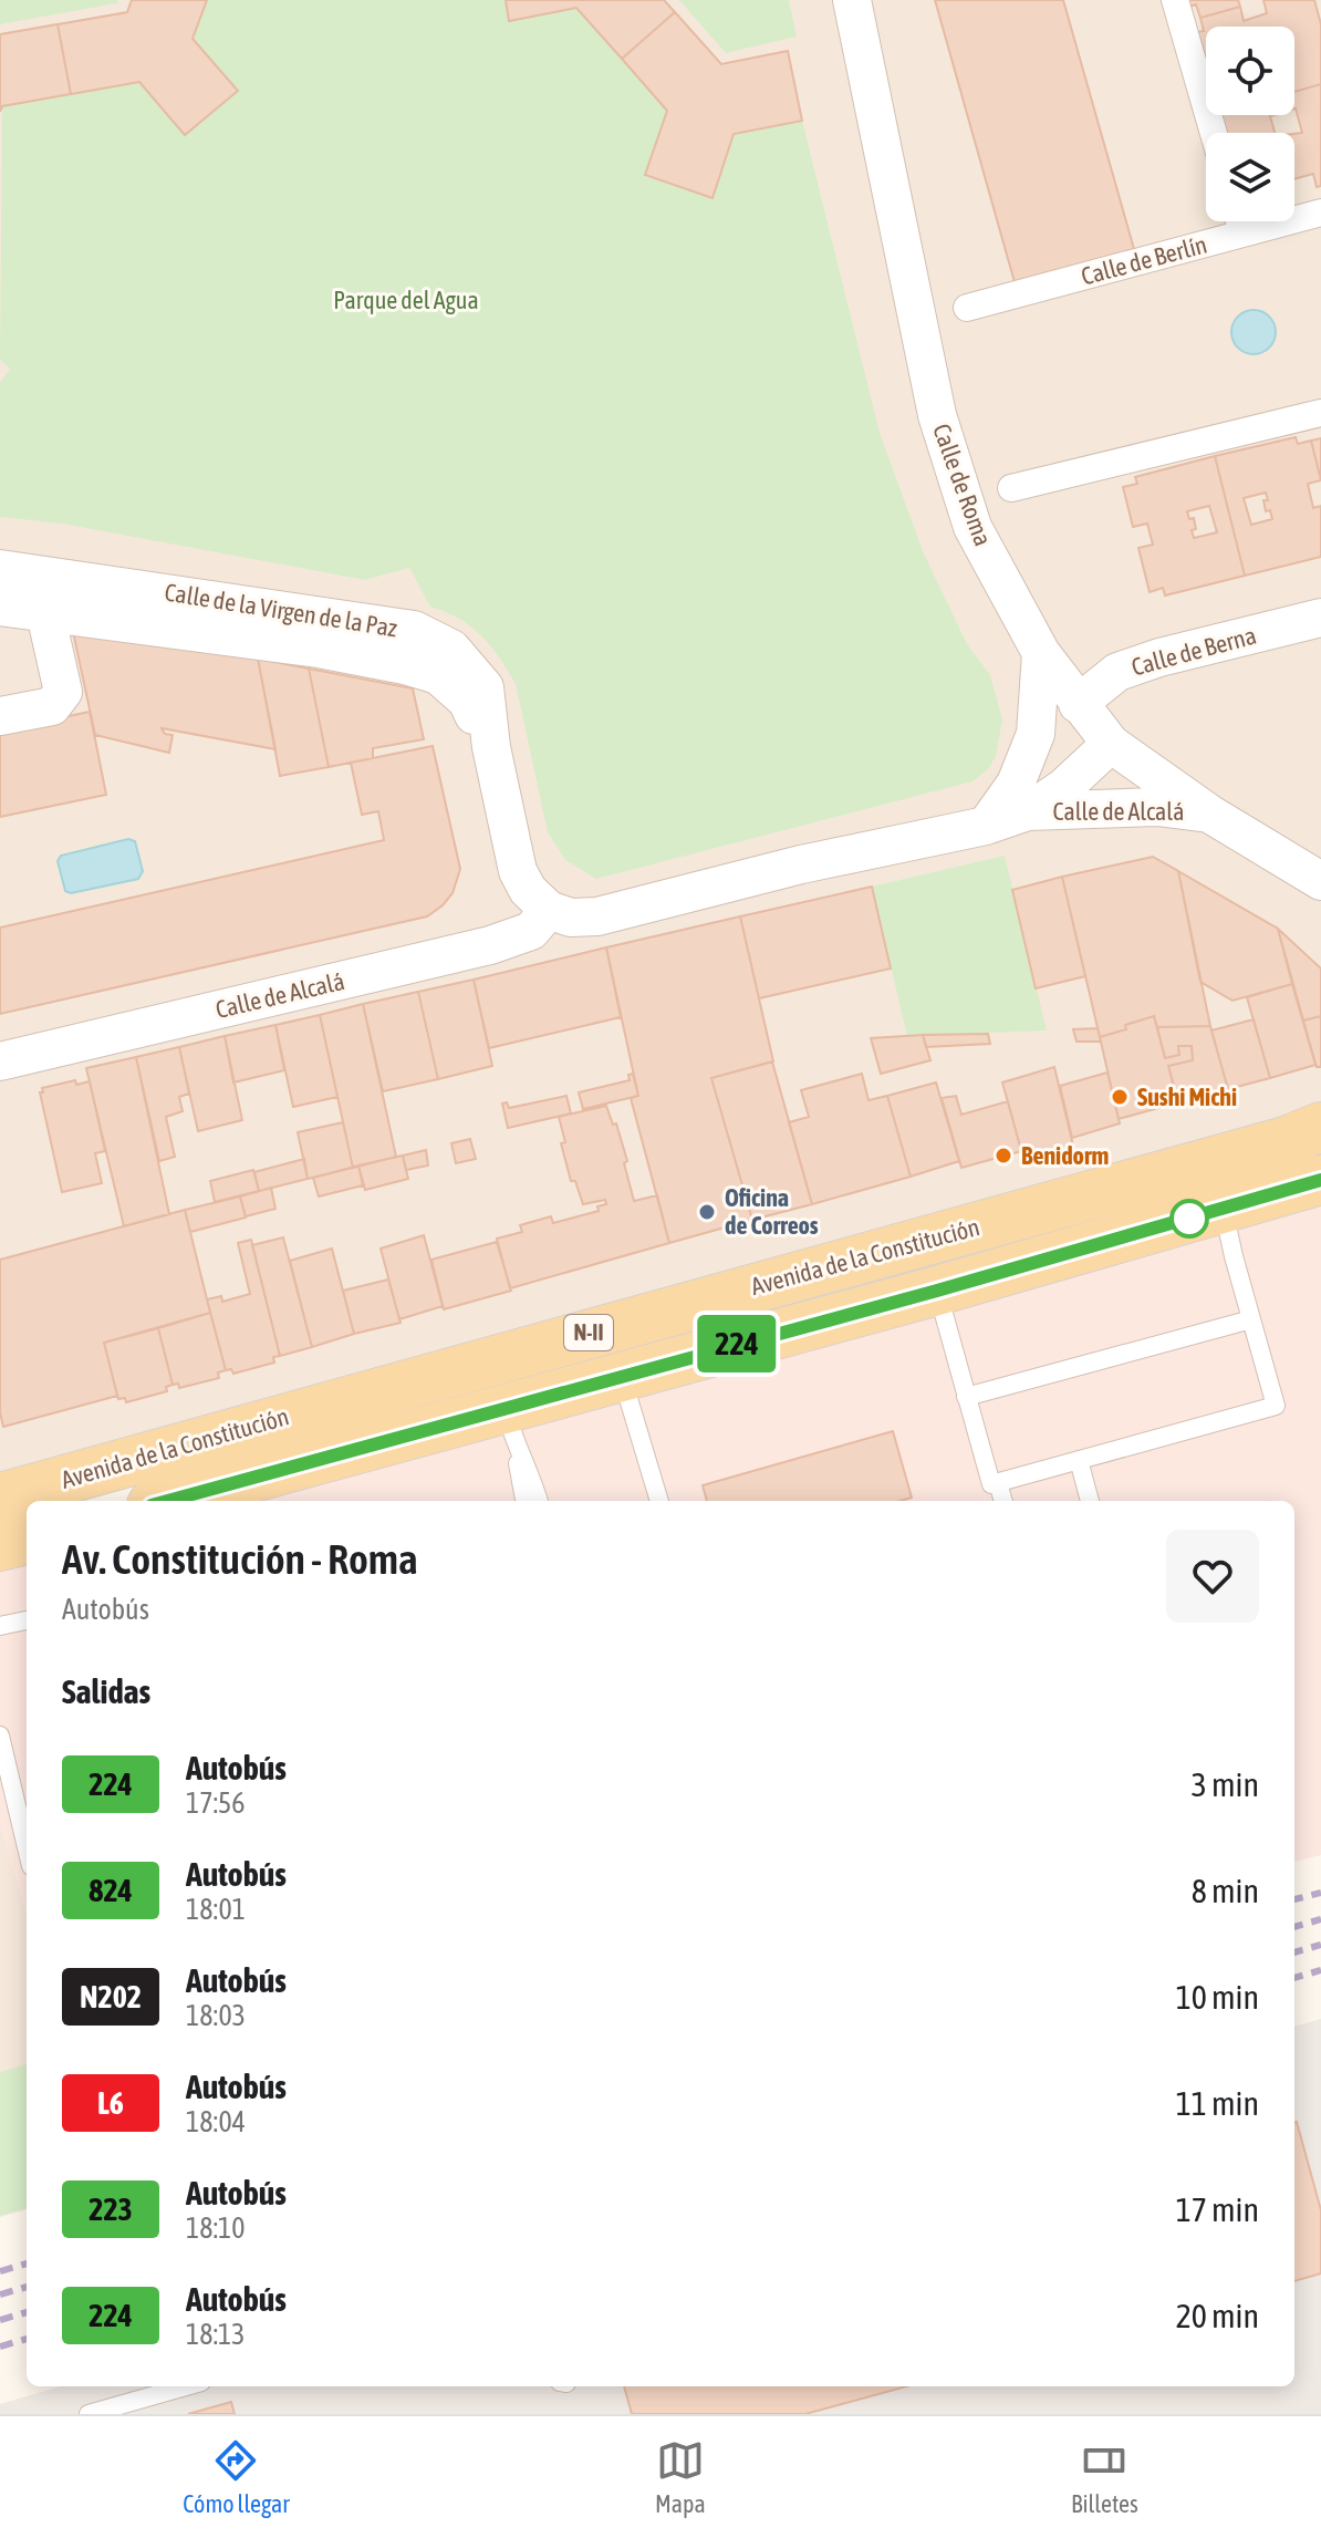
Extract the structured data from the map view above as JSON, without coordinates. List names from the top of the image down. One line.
{"streets":{"main road":["Avenida de la Constitución","N-II"],"street":["Calle de Berlín","Calle de Roma","Calle de la Virgen de la Paz","Calle de Berna","Calle de Alcalá"]},"crossings":[["Calle de Roma","Calle de Berna"],["Calle de Roma","Calle de Alcalá"]],"parks":["Parque del Agua"],"places":["Sushi Michi","Benidorm","Oficina de Correos"],"lines":["bus line 224"],"page":{"on_map":"224","heading":[["Av. Constitución - Roma","Autobús"],"Salidas"],"list":[{"mark":"224","name":"Autobús","note":"17:56","value":"3 min"},{"mark":"824","name":"Autobús","note":"18:01","value":"8 min"},{"mark":"N202","name":"Autobús","note":"18:03","value":"10 min"},{"mark":"L6","name":"Autobús","note":"18:04","value":"11 min"},{"mark":"223","name":"Autobús","note":"18:10","value":"17 min"},{"mark":"224","name":"Autobús","note":"18:13","value":"20 min"}],"tabs":["Cómo llegar","Mapa","Billetes"]}}
